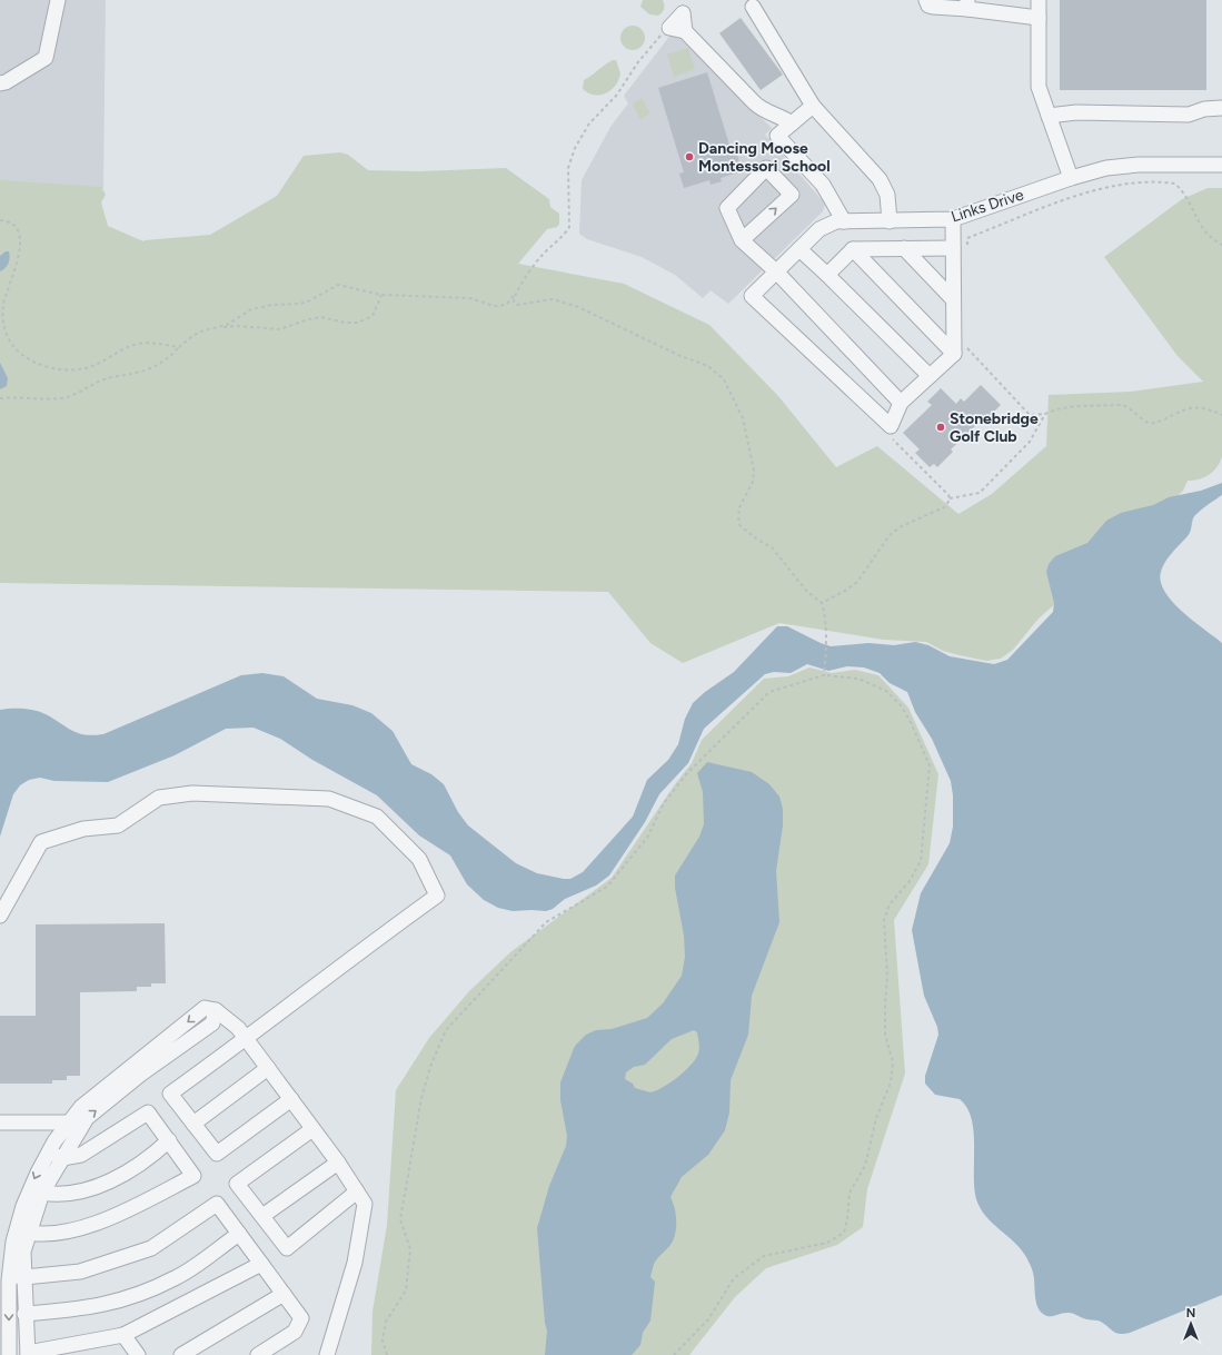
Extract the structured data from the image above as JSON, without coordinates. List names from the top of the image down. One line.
{"streets":{"street":["Links Drive"]},"places":["Dancing Moose Montessori School","Stonebridge Golf Club"],"north":"top"}
